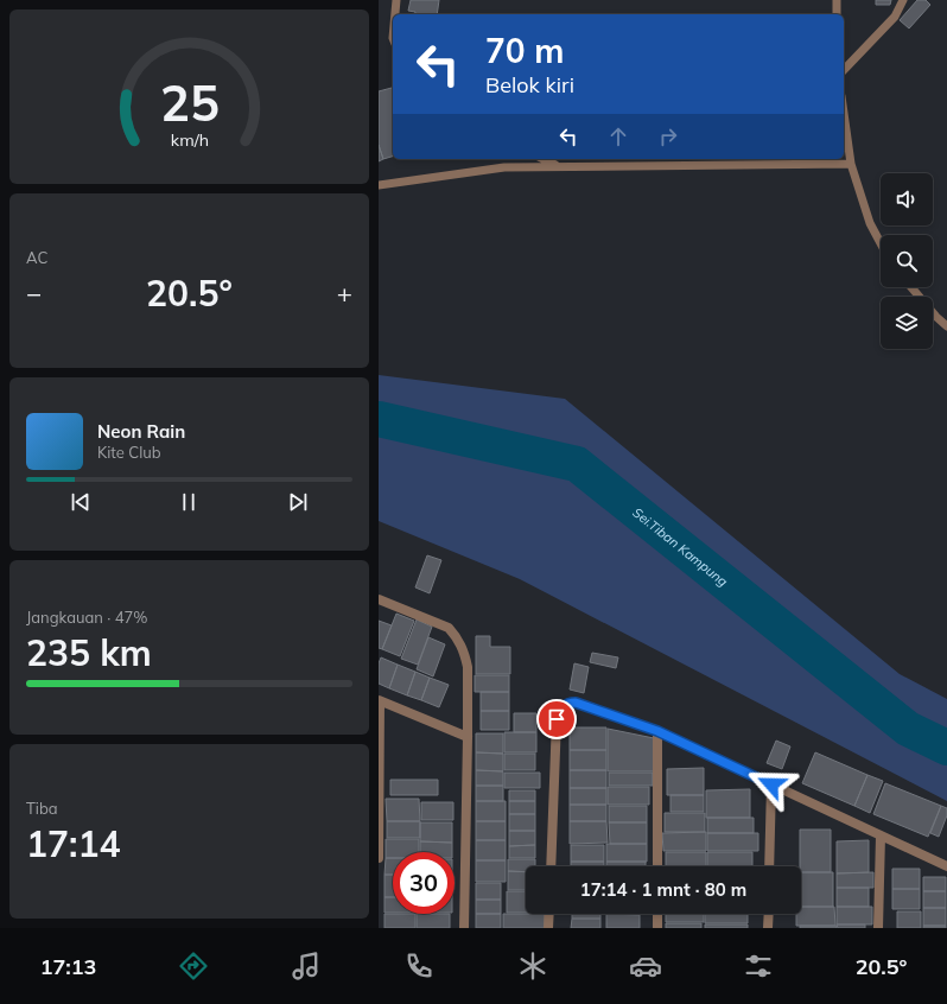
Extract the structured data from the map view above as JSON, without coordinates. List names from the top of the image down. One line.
{"water":["Sei.Tiban Kampung"],"page":{"turn":["70 m","Belok kiri"],"tile":["AC",["Jangkauan · 47%","235 km"],["Tiba","17:14"]],"heat":["−","20.5°","+"],"song":["Neon Rain","Kite Club"],"limit":"30","trip":"17:14 · 1 mnt · 80 m","tabs":["17:13","20.5°"],"gauge":["25","km/h"]}}
